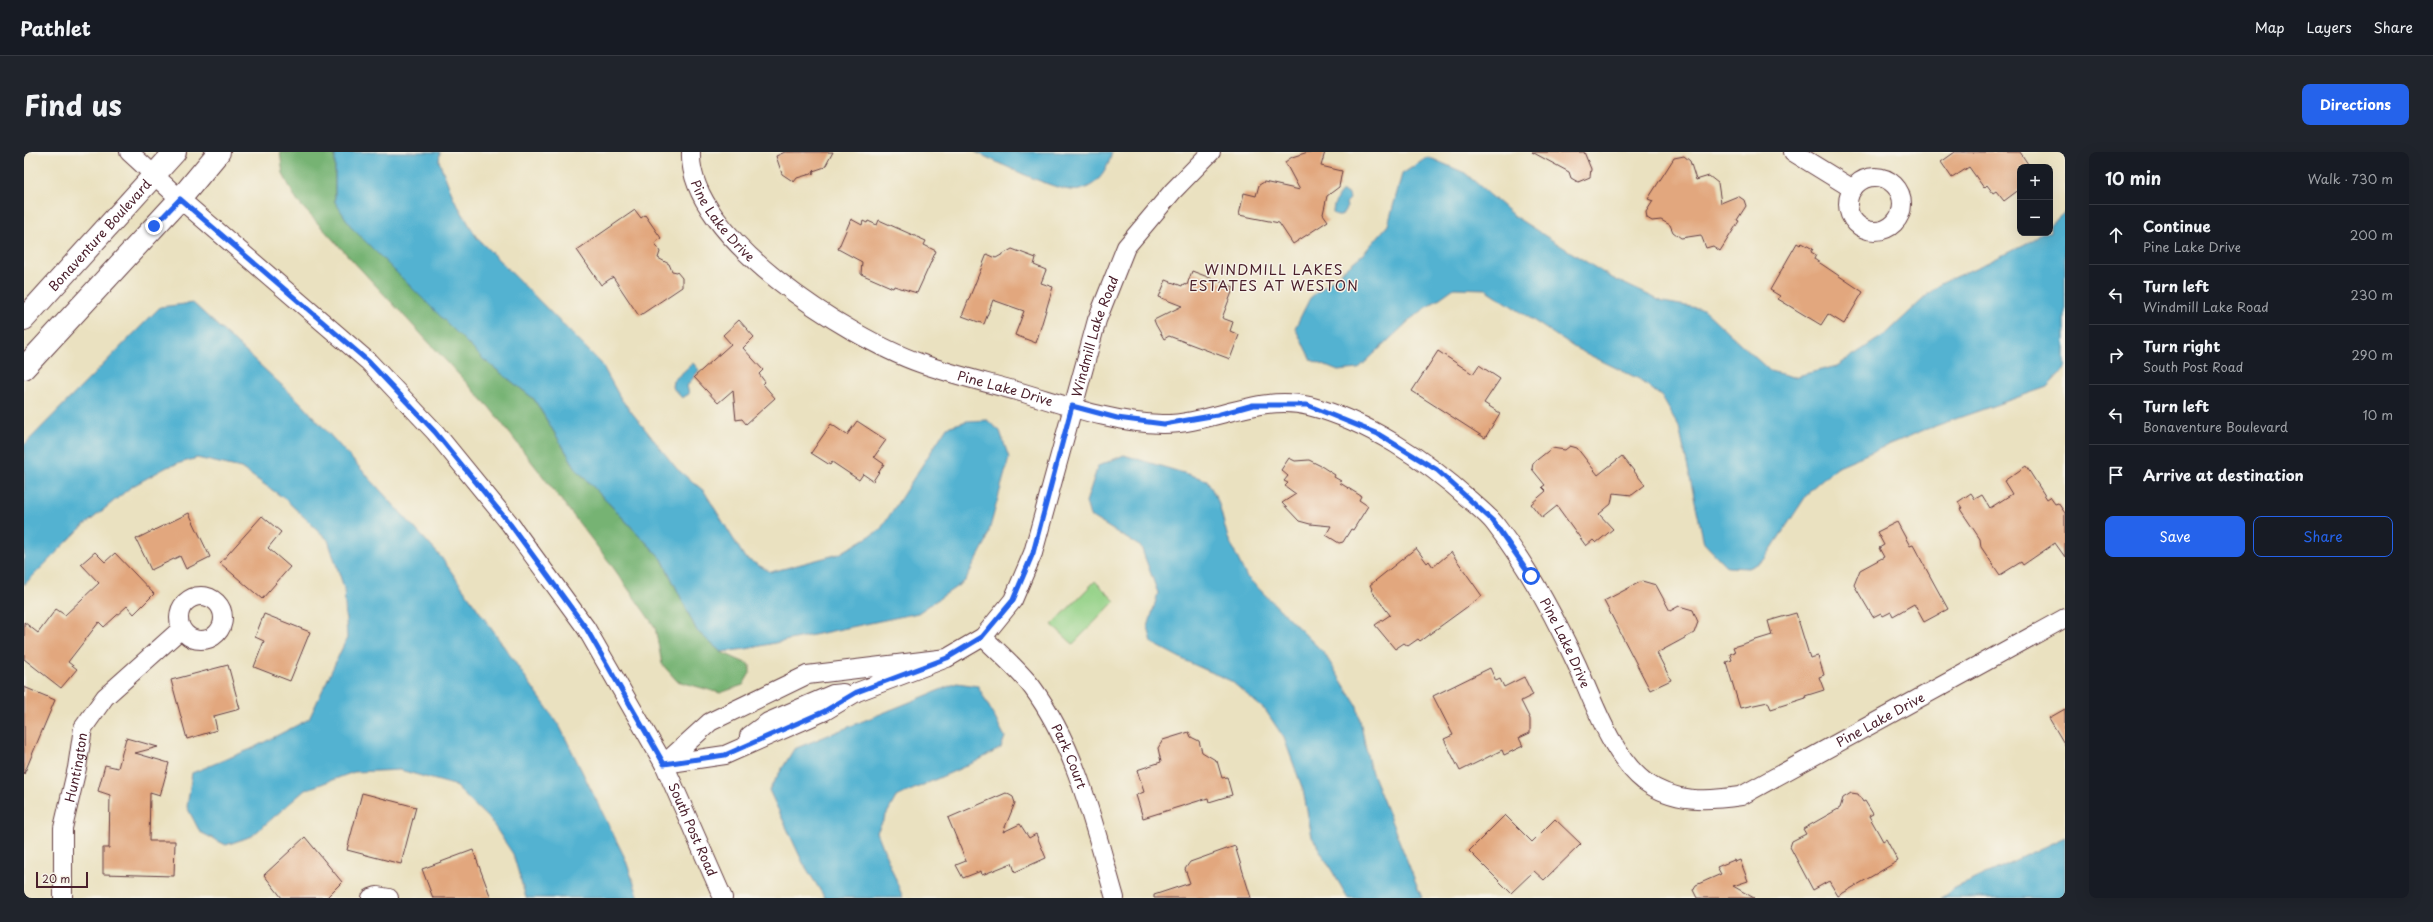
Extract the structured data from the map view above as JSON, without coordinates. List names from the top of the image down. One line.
{"streets":{"main road":["Bonaventure Boulevard"],"street":["Pine Lake Drive","Windmill Lake Road","Park Court","Huntington","South Post Road"]},"crossings":[["Pine Lake Drive","Windmill Lake Road"],["Bonaventure Boulevard","South Post Road"],["Windmill Lake Road","Park Court"],["Windmill Lake Road","South Post Road"]],"districts":["WINDMILL LAKES ESTATES AT WESTON"],"scale_bar":"20 m","page":{"header":"Pathlet","nav":["Map","Layers","Share"],"title":"Find us","buttons":["Directions",["Save","Share"]],"heading":["10 min","Walk · 730 m"],"map_buttons":["+","−"],"list":[["Continue","Pine Lake Drive","200 m"],["Turn left","Windmill Lake Road","230 m"],["Turn right","South Post Road","290 m"],["Turn left","Bonaventure Boulevard","10 m"],"Arrive at destination"],"scale":"20 m"}}
